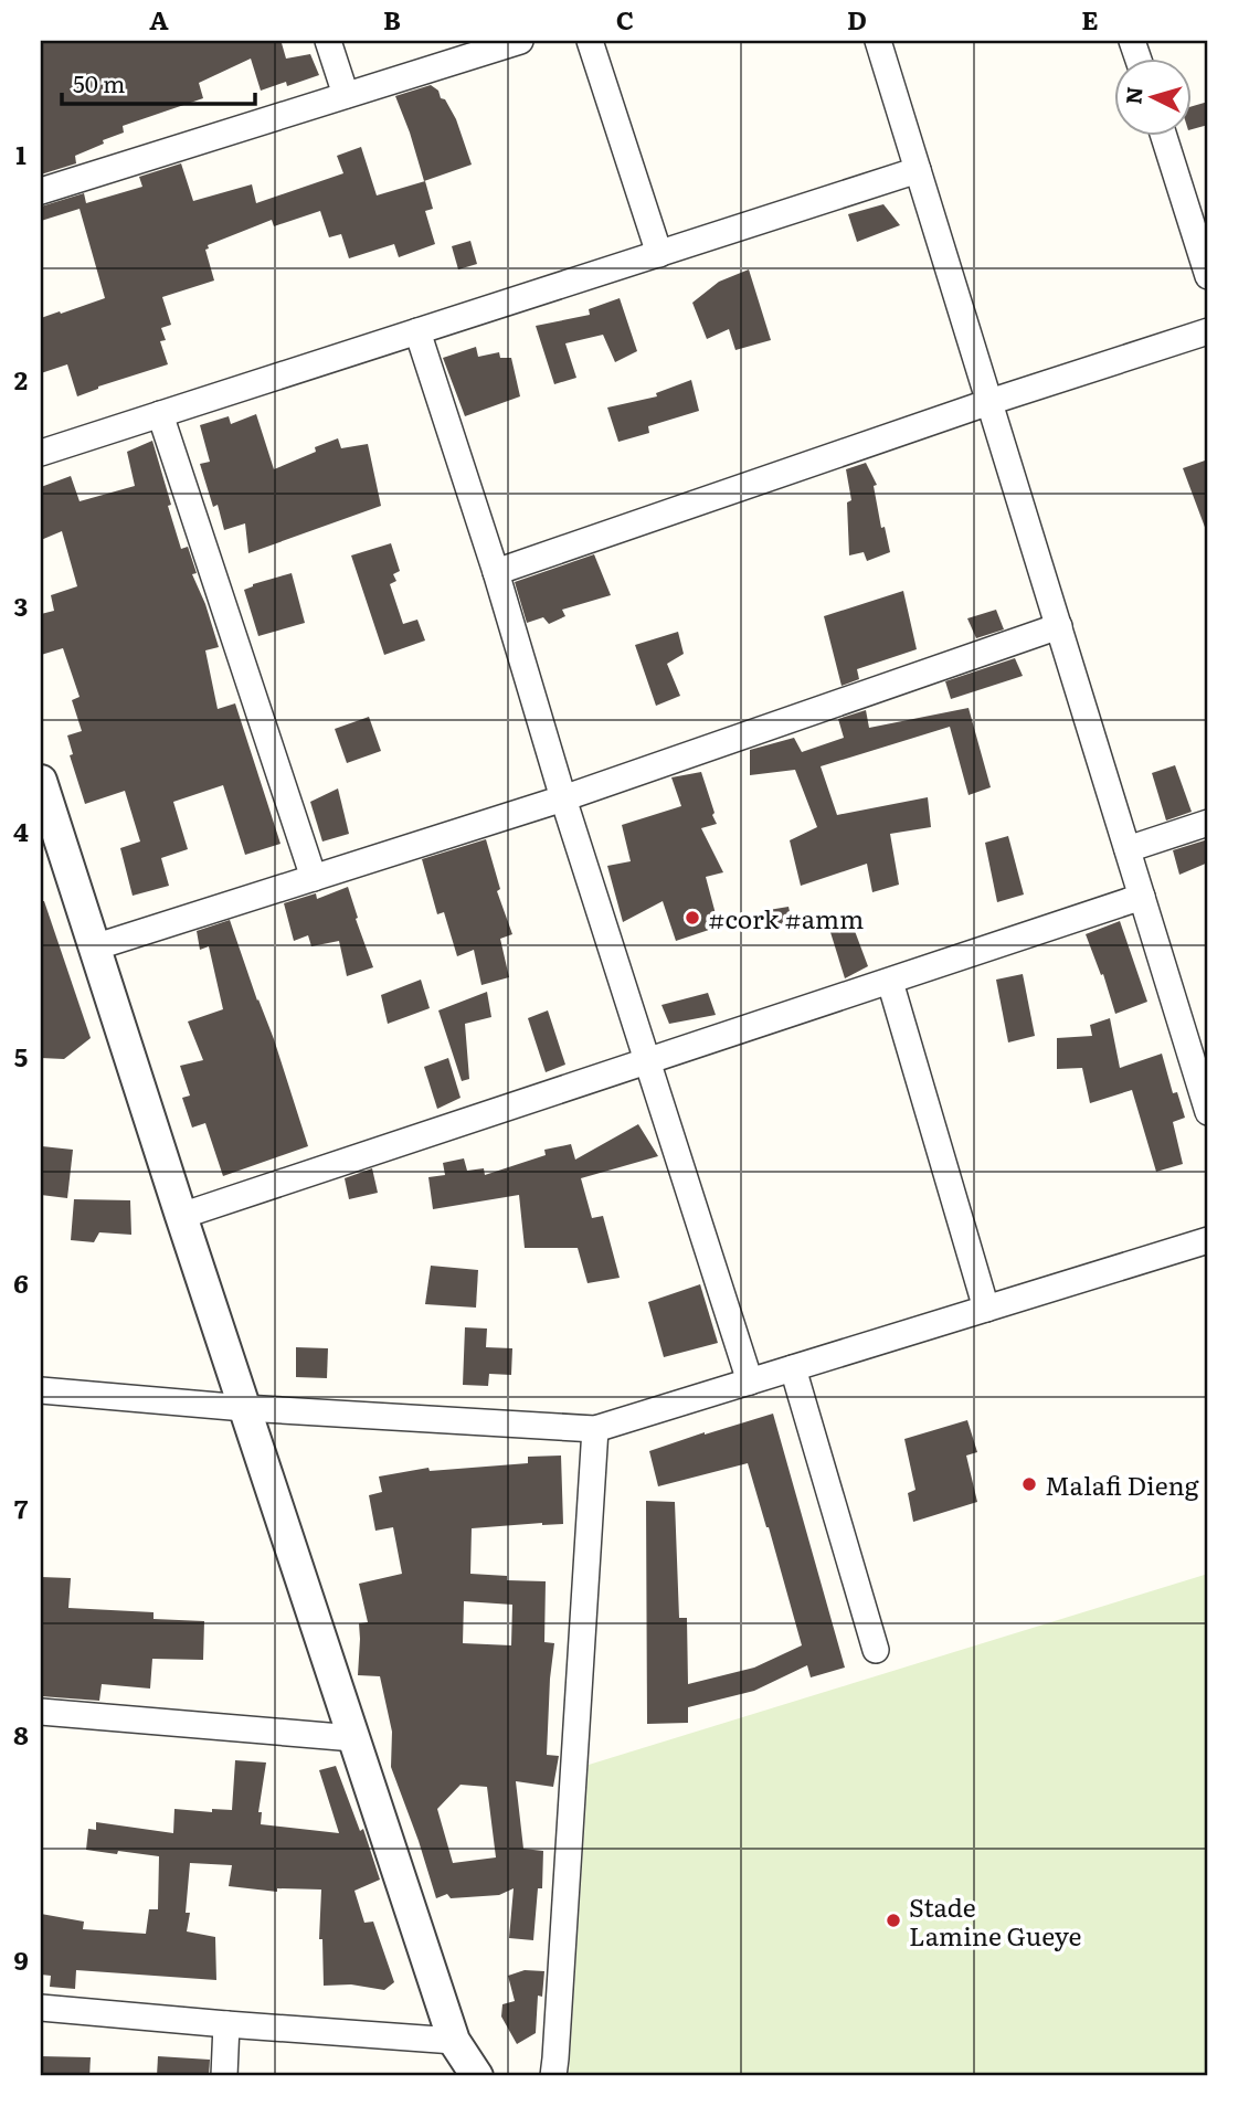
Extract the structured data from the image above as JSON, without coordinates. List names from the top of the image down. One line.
{"places":["#cork #amm","Malafi Dieng","Stade Lamine Gueye"],"scale_bar":"50 m","north":"left","grid":{"columns":["A","B","C","D","E"],"rows":["1","2","3","4","5","6","7","8","9"]}}
